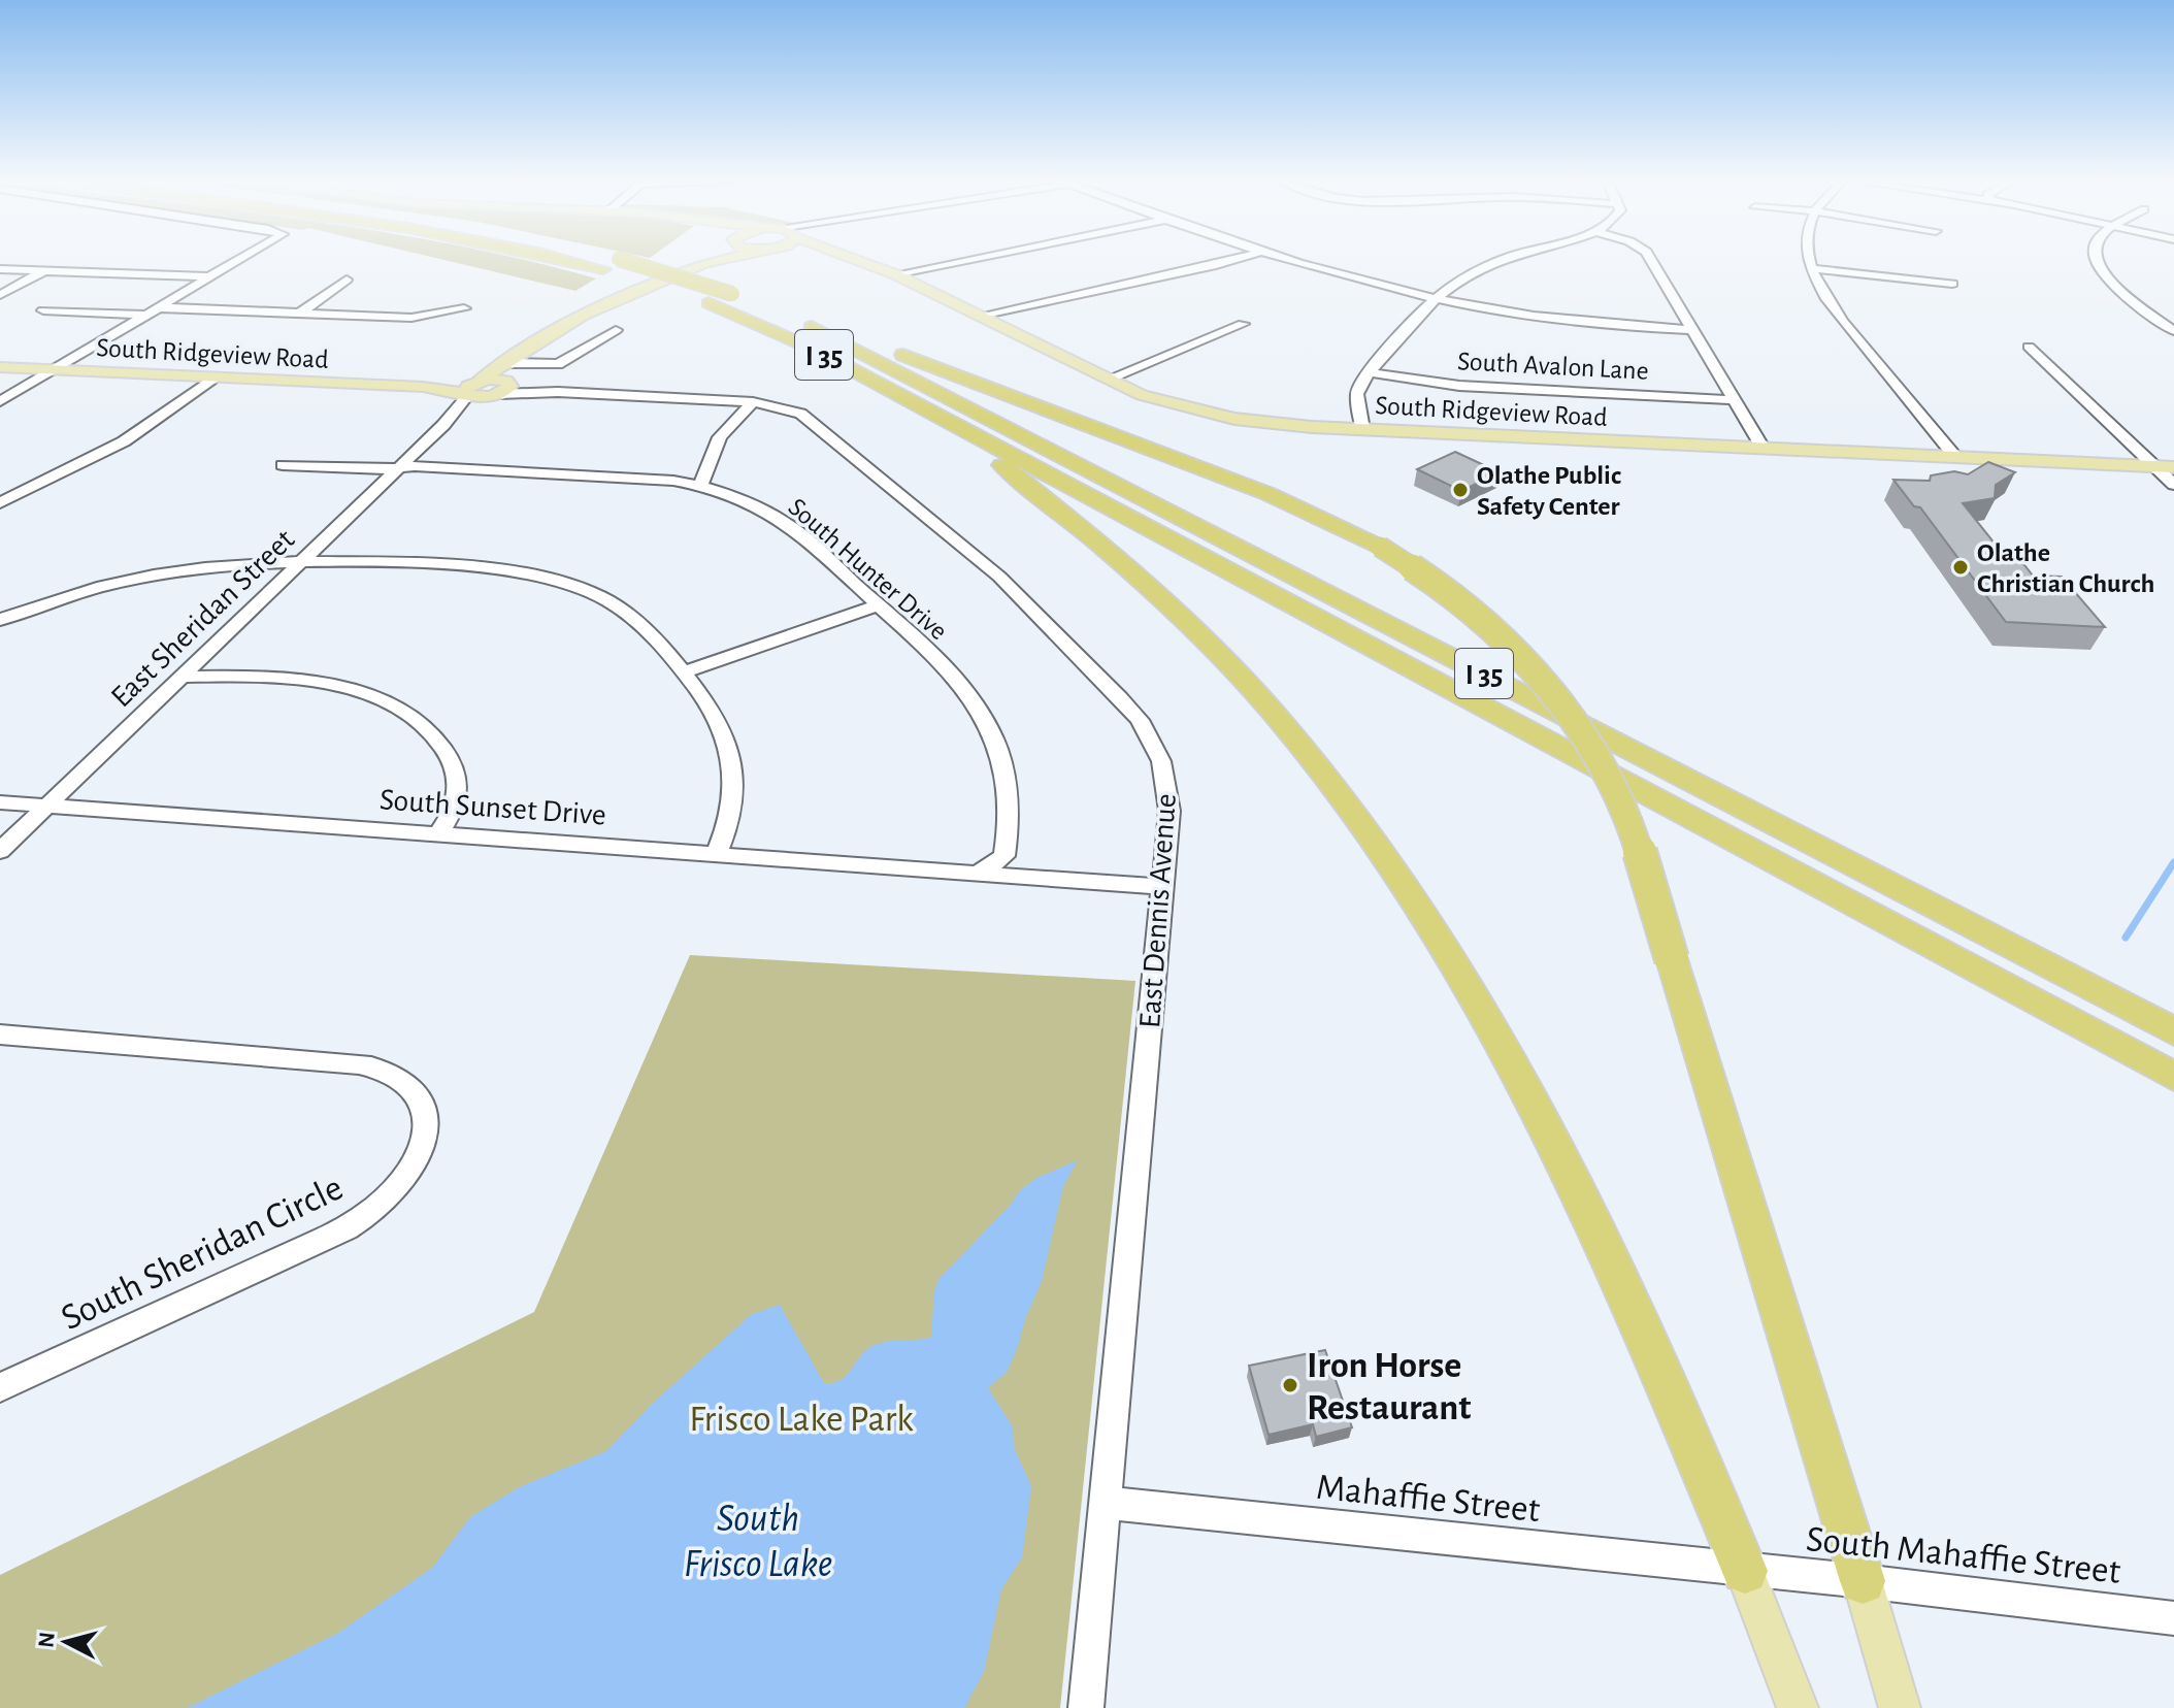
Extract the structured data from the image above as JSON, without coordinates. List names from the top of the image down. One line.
{"streets":{"highway":["I 35"],"main road":["South Ridgeview Road","East Sheridan Street"],"street":["South Avalon Lane","South Hunter Drive","South Sunset Drive","East Dennis Avenue","South Sheridan Circle","Mahaffie Street","South Mahaffie Street"]},"crossings":[["South Ridgeview Road","East Sheridan Street"],["I 35","South Mahaffie Street"],["South Hunter Drive","East Sheridan Street"],["South Hunter Drive","South Sunset Drive"],["East Sheridan Street","South Sunset Drive"],["East Sheridan Street","East Dennis Avenue"],["South Sunset Drive","East Dennis Avenue"],["East Dennis Avenue","Mahaffie Street"],["Mahaffie Street","South Mahaffie Street"]],"water":["South Frisco Lake"],"parks":["Frisco Lake Park"],"places":["Olathe Public Safety Center","Olathe Christian Church","Iron Horse Restaurant"],"north":"left"}
